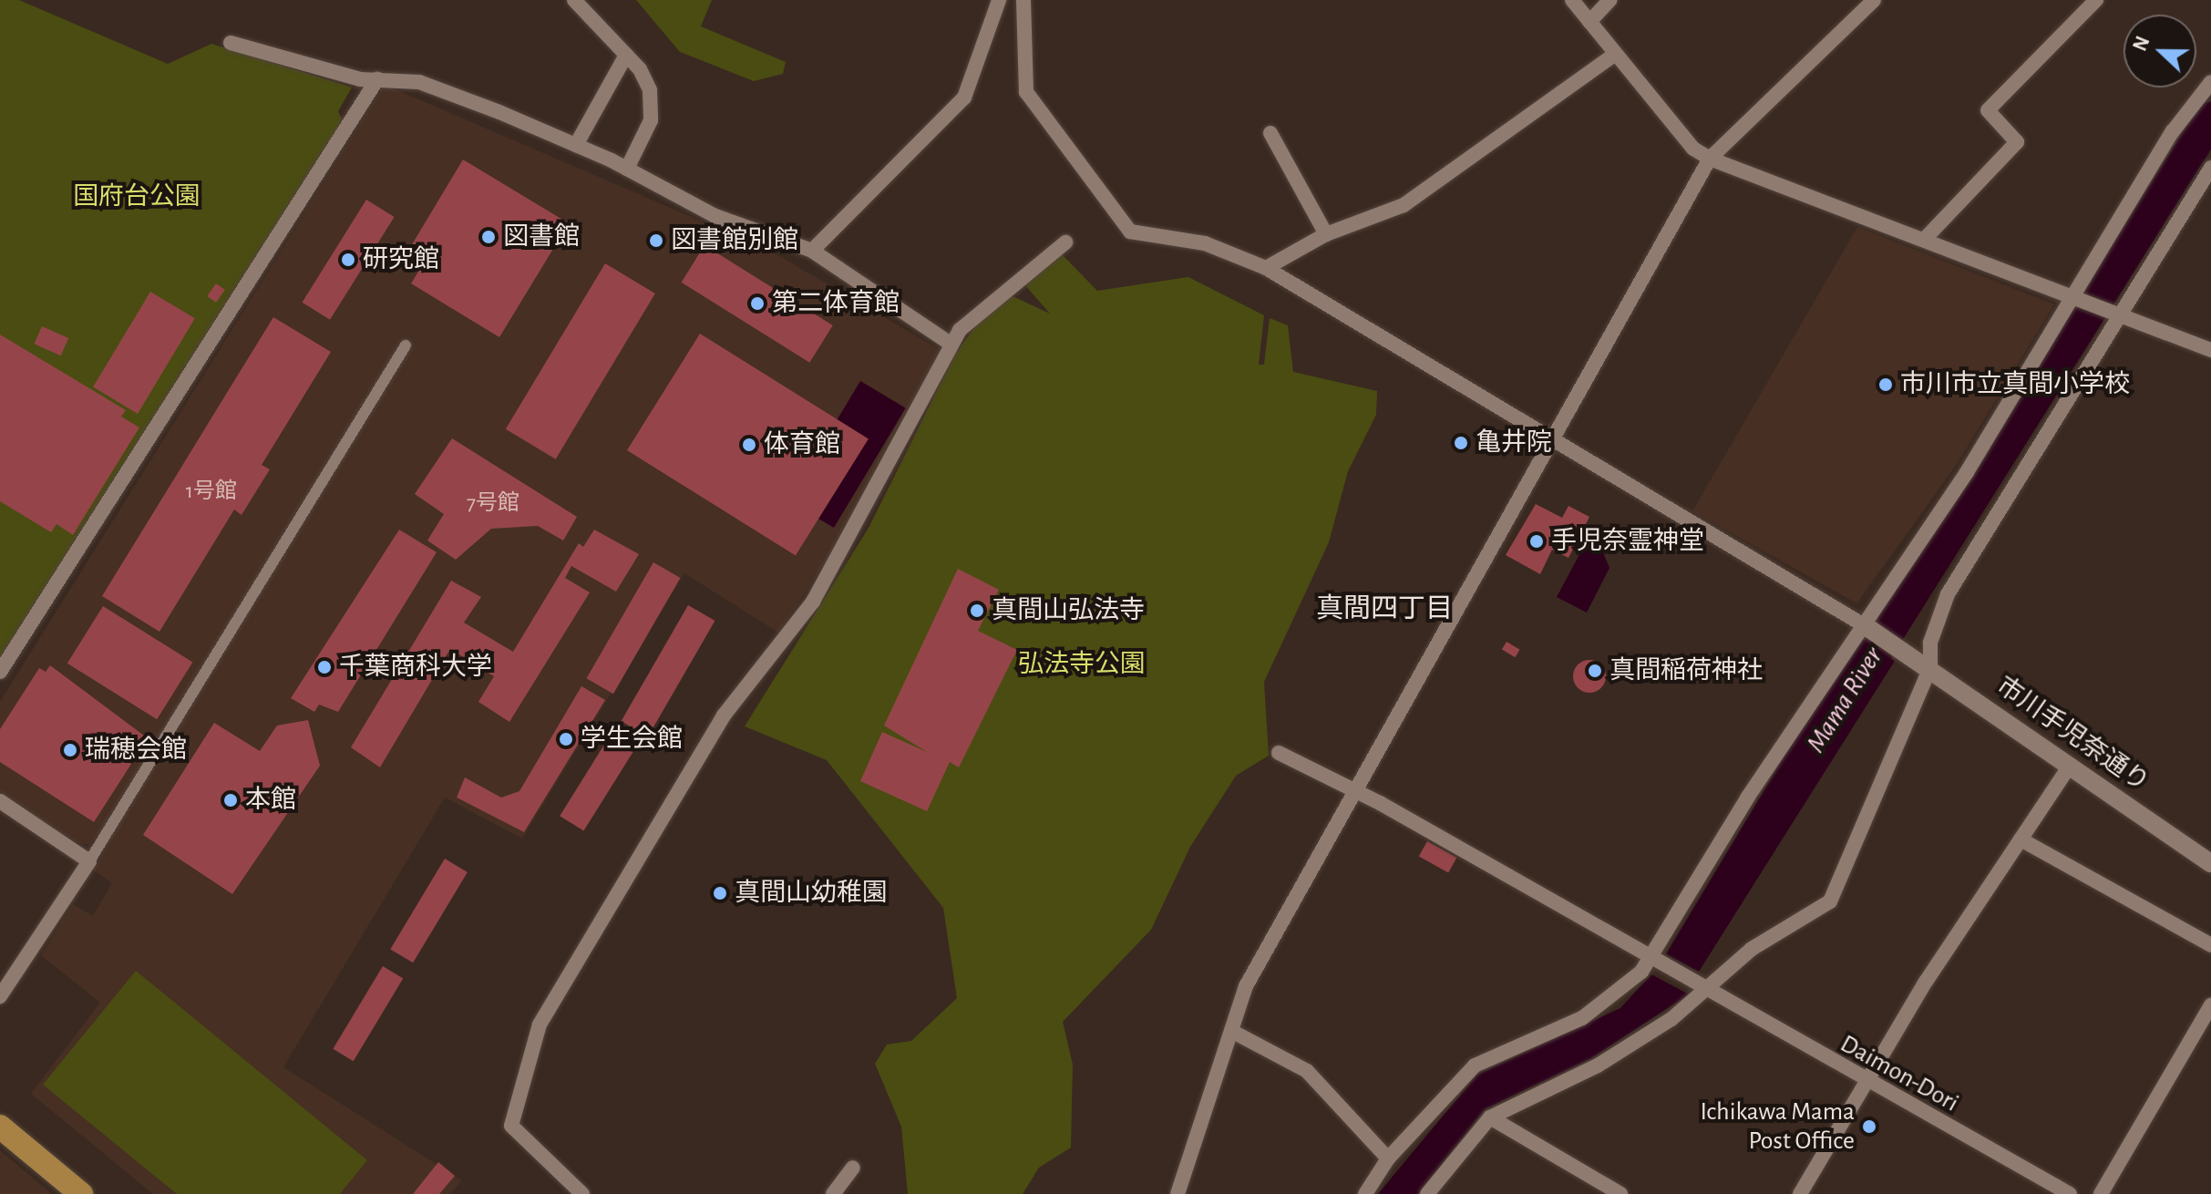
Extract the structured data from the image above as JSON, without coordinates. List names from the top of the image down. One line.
{"streets":{"street":["市川手児奈通り","Daimon-Dori"]},"districts":["真間四丁目"],"water":["Mama River"],"parks":["国府台公園","弘法寺公園"],"places":["図書館","図書館別館","研究館","第二体育館","市川市立真間小学校","亀井院","体育館","手児奈霊神堂","真間山弘法寺","千葉商科大学","真間稲荷神社","学生会館","瑞穂会館","本館","真間山幼稚園","Ichikawa Mama Post Office"],"house_numbers":["1号館","7号館"],"north":"left"}
